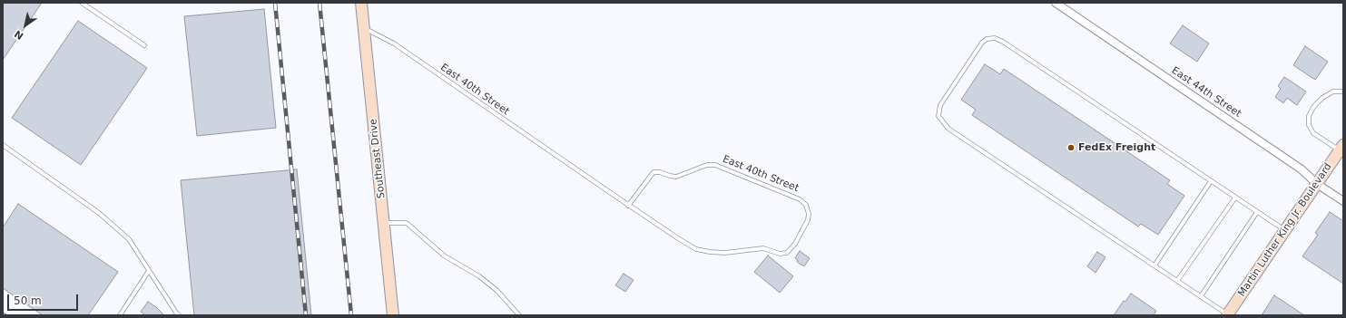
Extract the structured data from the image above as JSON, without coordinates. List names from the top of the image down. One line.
{"streets":{"main road":["Southeast Drive","Martin Luther King Jr. Boulevard"],"street":["East 44th Street"],"lane":["East 40th Street"]},"crossings":[["East 40th Street","Southeast Drive"],["East 44th Street","Martin Luther King Jr. Boulevard"]],"places":["FedEx Freight"],"scale_bar":"50 m","north":"bottom left"}
